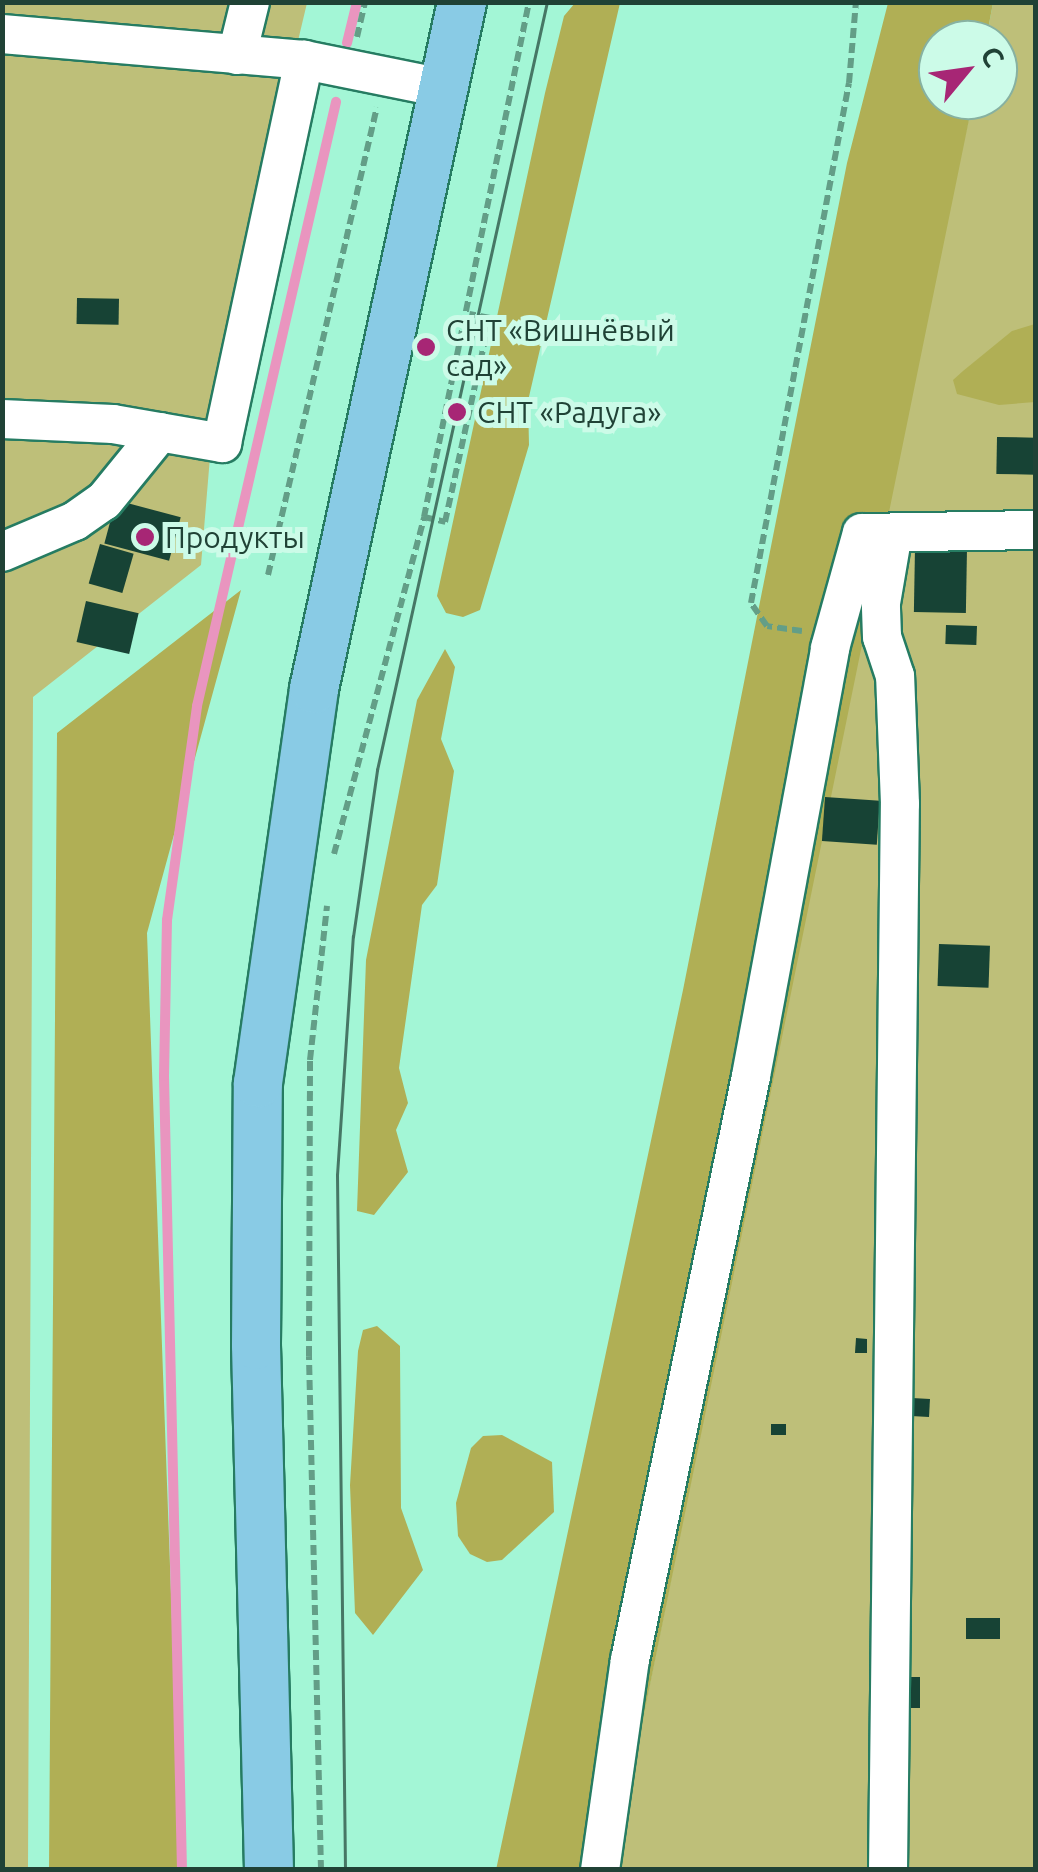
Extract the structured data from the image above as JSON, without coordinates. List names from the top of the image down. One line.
{"places":["СНТ «Вишнёвый сад»","СНТ «Радуга»","Продукты"],"north":"top right"}
